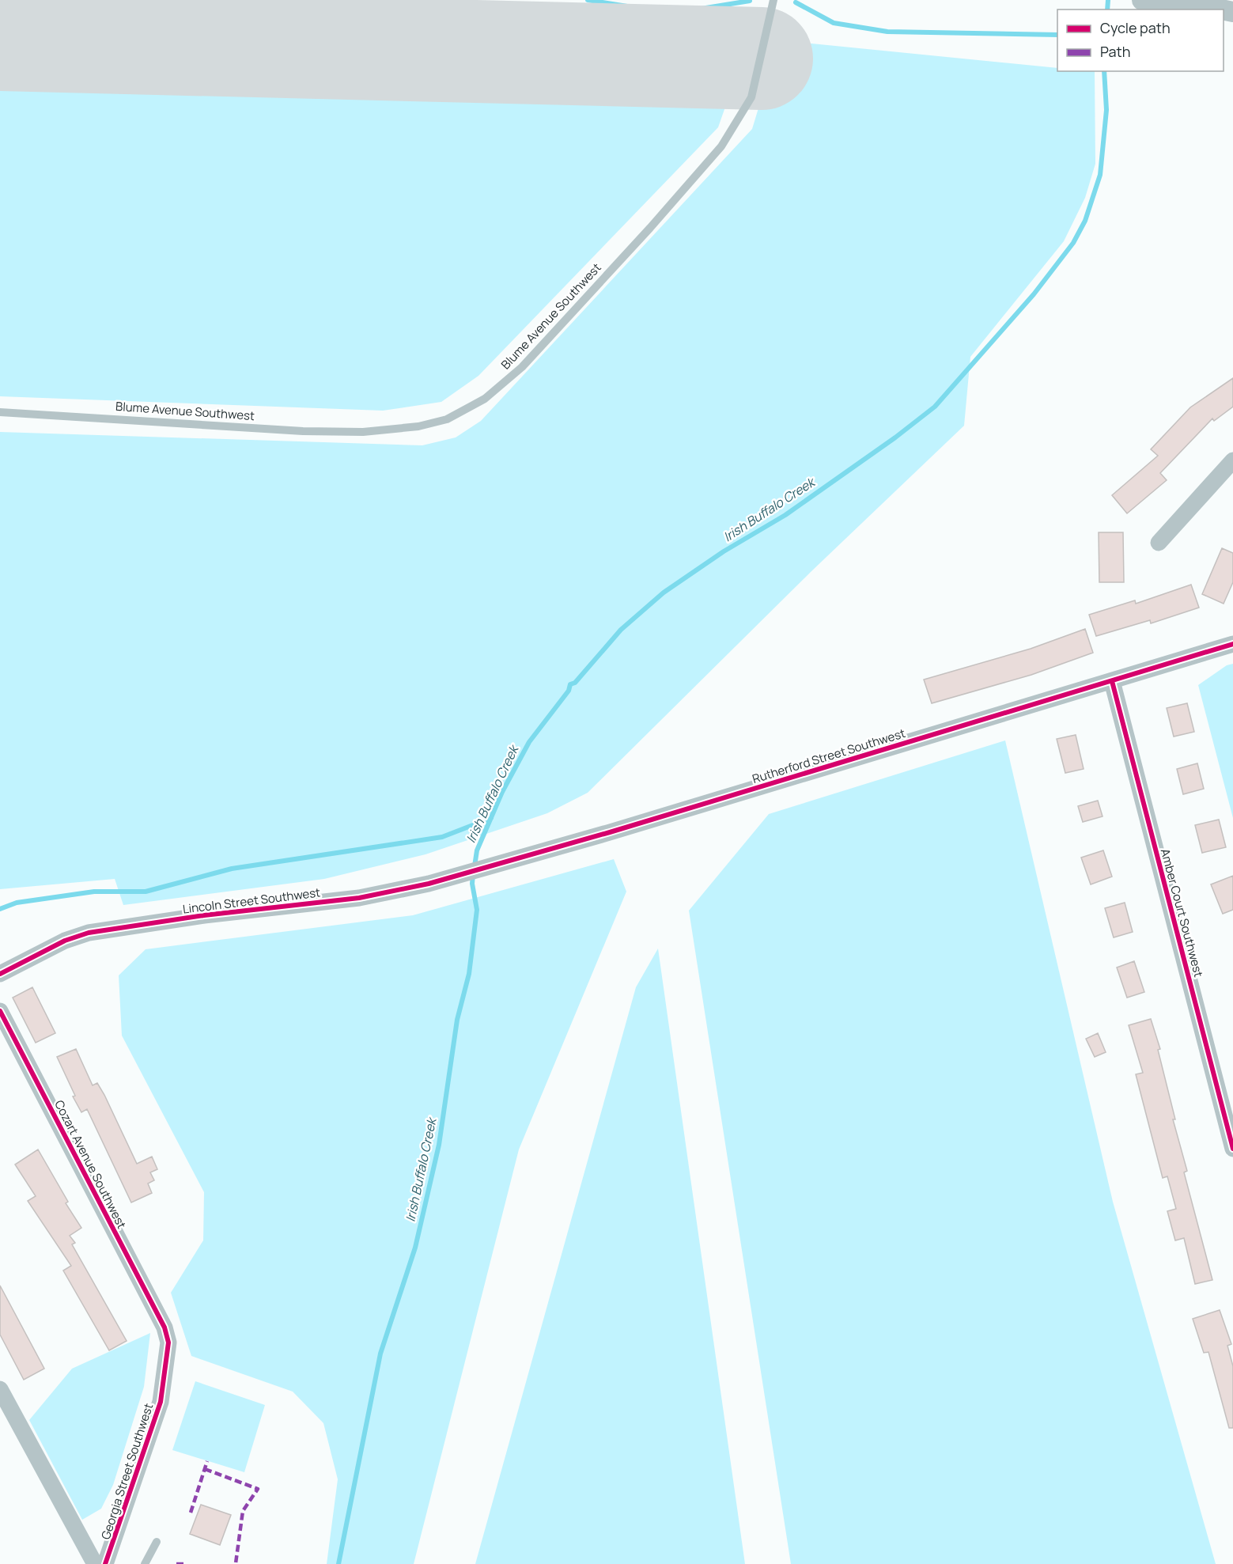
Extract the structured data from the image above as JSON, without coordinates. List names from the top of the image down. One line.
{"streets":{"street":["Rutherford Street Southwest","Lincoln Street Southwest","Amber Court Southwest","Cozart Avenue Southwest","Georgia Street Southwest"],"lane":["Blume Avenue Southwest"]},"crossings":[["Rutherford Street Southwest","Lincoln Street Southwest"],["Rutherford Street Southwest","Amber Court Southwest"],["Cozart Avenue Southwest","Georgia Street Southwest"]],"water":["Irish Buffalo Creek"],"legend":["Cycle path","Path"]}
